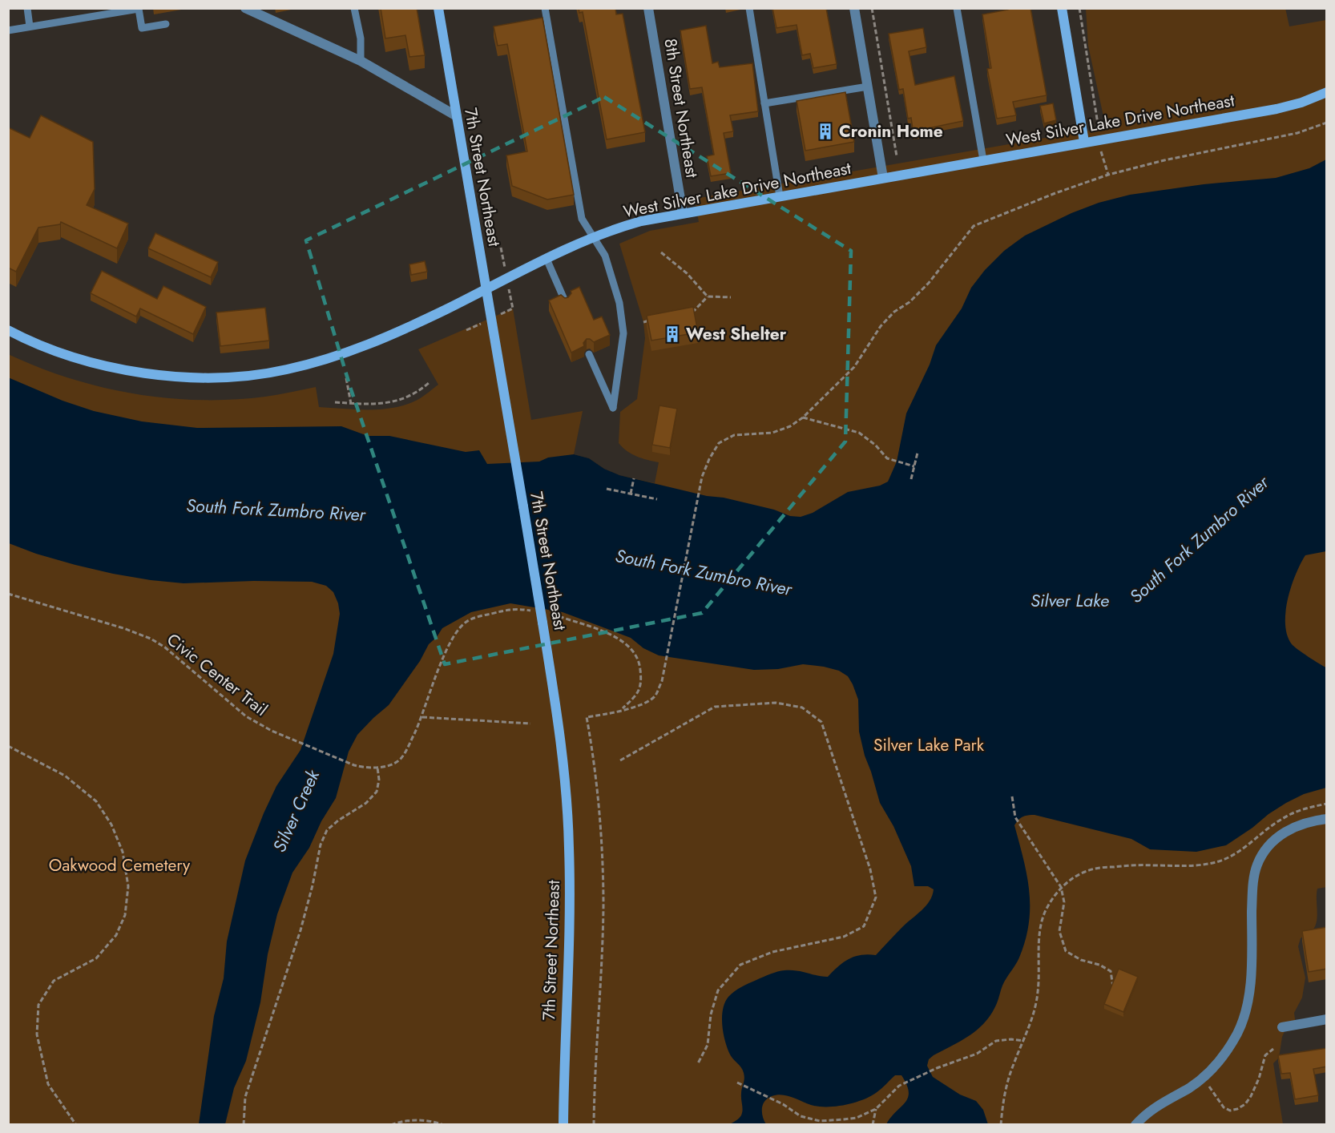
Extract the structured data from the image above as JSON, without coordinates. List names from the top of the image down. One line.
{"streets":{"street":["8th Street Northeast","West Silver Lake Drive Northeast","7th Street Northeast"],"path":["Civic Center Trail"]},"crossings":[["8th Street Northeast","West Silver Lake Drive Northeast"],["West Silver Lake Drive Northeast","7th Street Northeast"]],"water":["South Fork Zumbro River","Silver Lake","Silver Creek"],"parks":["Silver Lake Park","Oakwood Cemetery"],"places":{"building":["Cronin Home","West Shelter"]}}
